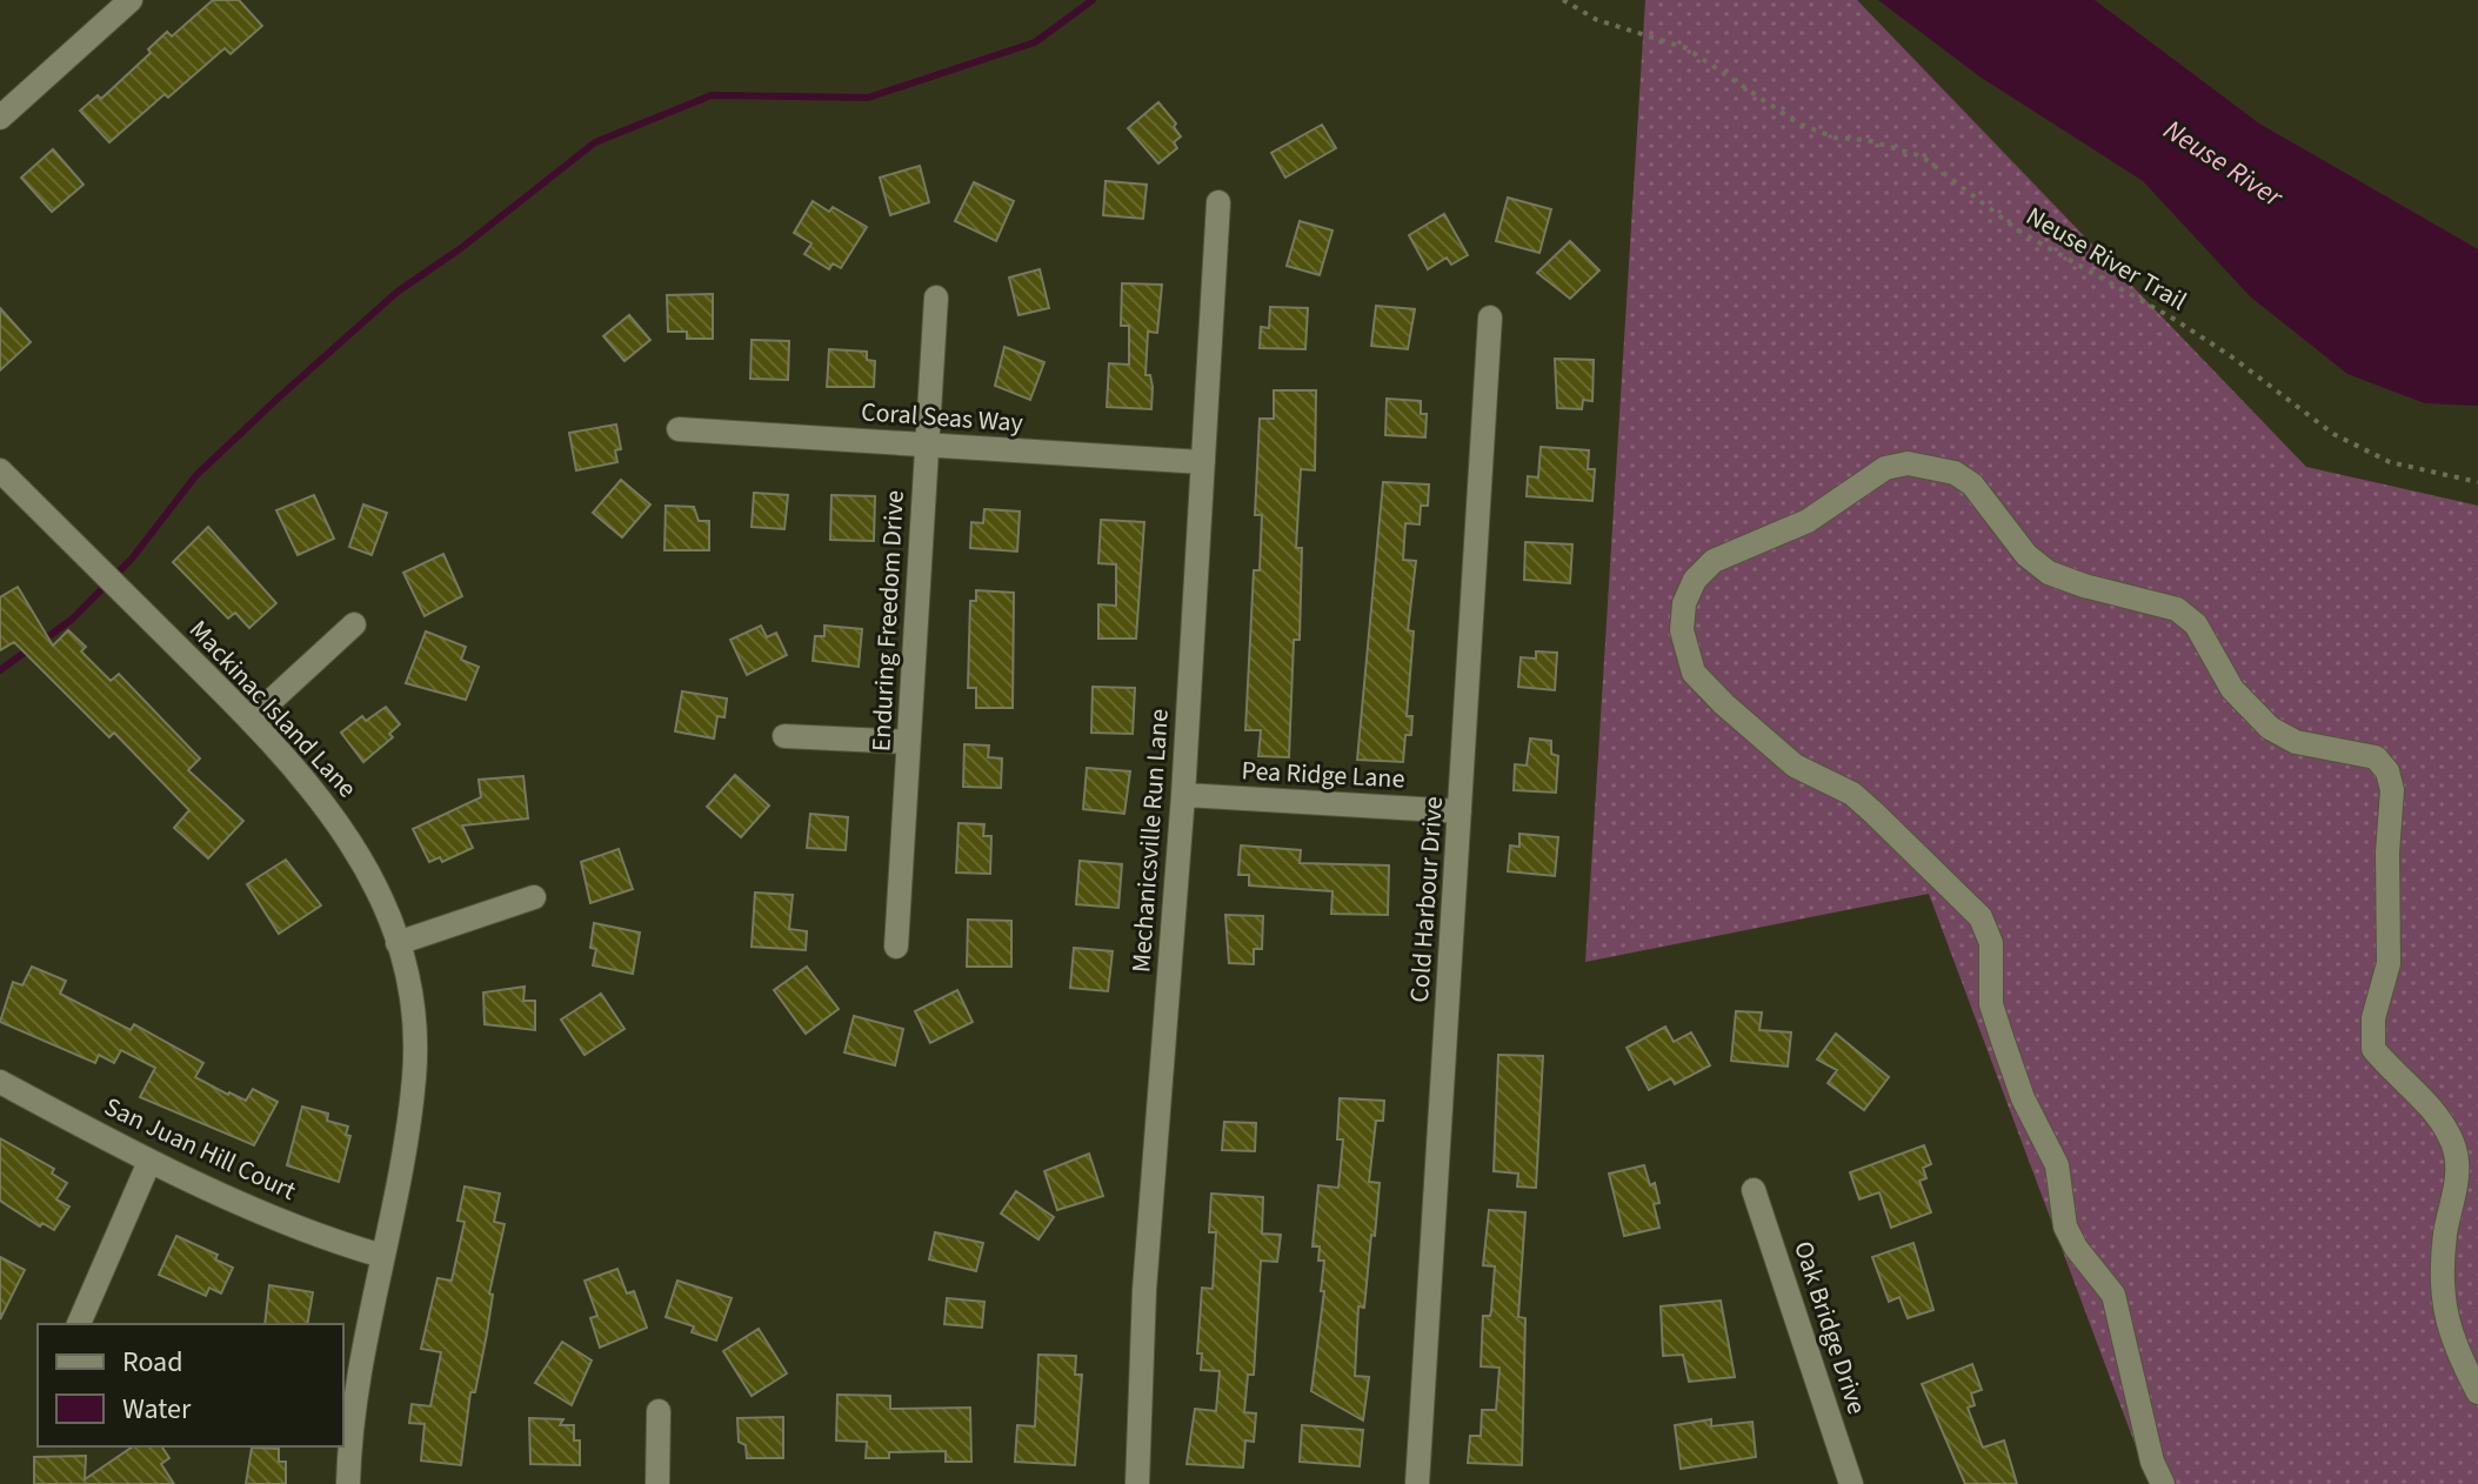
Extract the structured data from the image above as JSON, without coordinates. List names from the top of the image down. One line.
{"streets":{"street":["Coral Seas Way","Enduring Freedom Drive","Mackinac Island Lane","Pea Ridge Lane","Mechanicsville Run Lane","Cold Harbour Drive","San Juan Hill Court","Oak Bridge Drive"],"path":["Neuse River Trail"]},"crossings":[["Coral Seas Way","Enduring Freedom Drive"],["Coral Seas Way","Mechanicsville Run Lane"],["Mackinac Island Lane","San Juan Hill Court"],["Pea Ridge Lane","Mechanicsville Run Lane"],["Pea Ridge Lane","Cold Harbour Drive"]],"water":["Neuse River"],"legend":["Road","Water"]}
